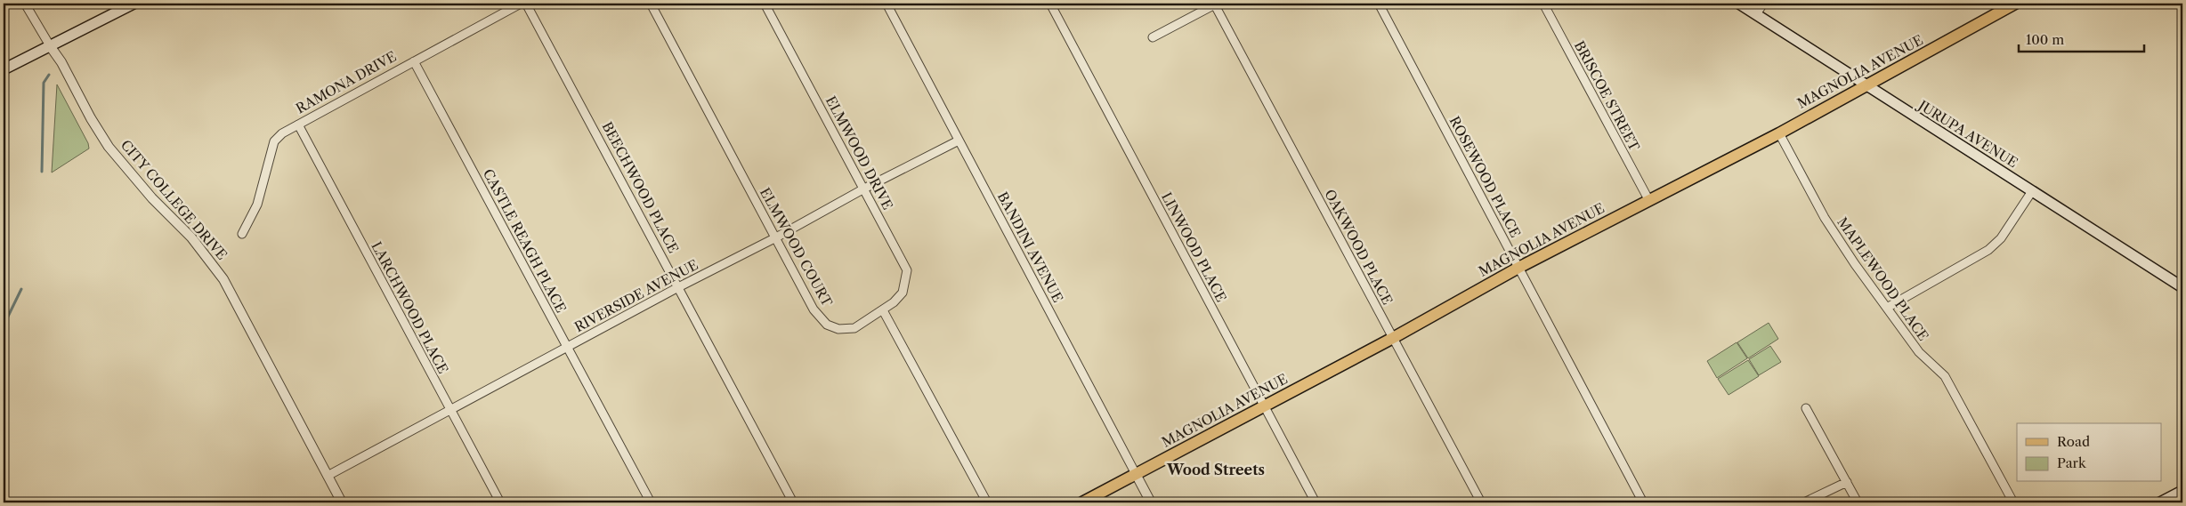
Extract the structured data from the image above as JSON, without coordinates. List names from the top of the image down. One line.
{"streets":{"main road":["MAGNOLIA AVENUE","JURUPA AVENUE"],"street":["RAMONA DRIVE","BRISCOE STREET","ELMWOOD DRIVE","ROSEWOOD PLACE","BEECHWOOD PLACE","CITY COLLEGE DRIVE","CASTLE REAGH PLACE","ELMWOOD COURT","BANDINI AVENUE","LINWOOD PLACE","OAKWOOD PLACE","MAPLEWOOD PLACE","RIVERSIDE AVENUE","LARCHWOOD PLACE"]},"crossings":[["MAGNOLIA AVENUE","BRISCOE STREET"],["MAGNOLIA AVENUE","JURUPA AVENUE"],["MAGNOLIA AVENUE","ROSEWOOD PLACE"],["MAGNOLIA AVENUE","BANDINI AVENUE"],["MAGNOLIA AVENUE","LINWOOD PLACE"],["MAGNOLIA AVENUE","OAKWOOD PLACE"],["MAGNOLIA AVENUE","MAPLEWOOD PLACE"],["RAMONA DRIVE","CASTLE REAGH PLACE"],["RAMONA DRIVE","LARCHWOOD PLACE"],["ELMWOOD DRIVE","ELMWOOD COURT"],["ELMWOOD DRIVE","RIVERSIDE AVENUE"],["BEECHWOOD PLACE","RIVERSIDE AVENUE"],["CITY COLLEGE DRIVE","RIVERSIDE AVENUE"],["CASTLE REAGH PLACE","RIVERSIDE AVENUE"],["ELMWOOD COURT","RIVERSIDE AVENUE"],["BANDINI AVENUE","RIVERSIDE AVENUE"],["RIVERSIDE AVENUE","LARCHWOOD PLACE"]],"districts":["Wood Streets"],"legend":["Road","Park"],"scale_bar":"100 m"}
